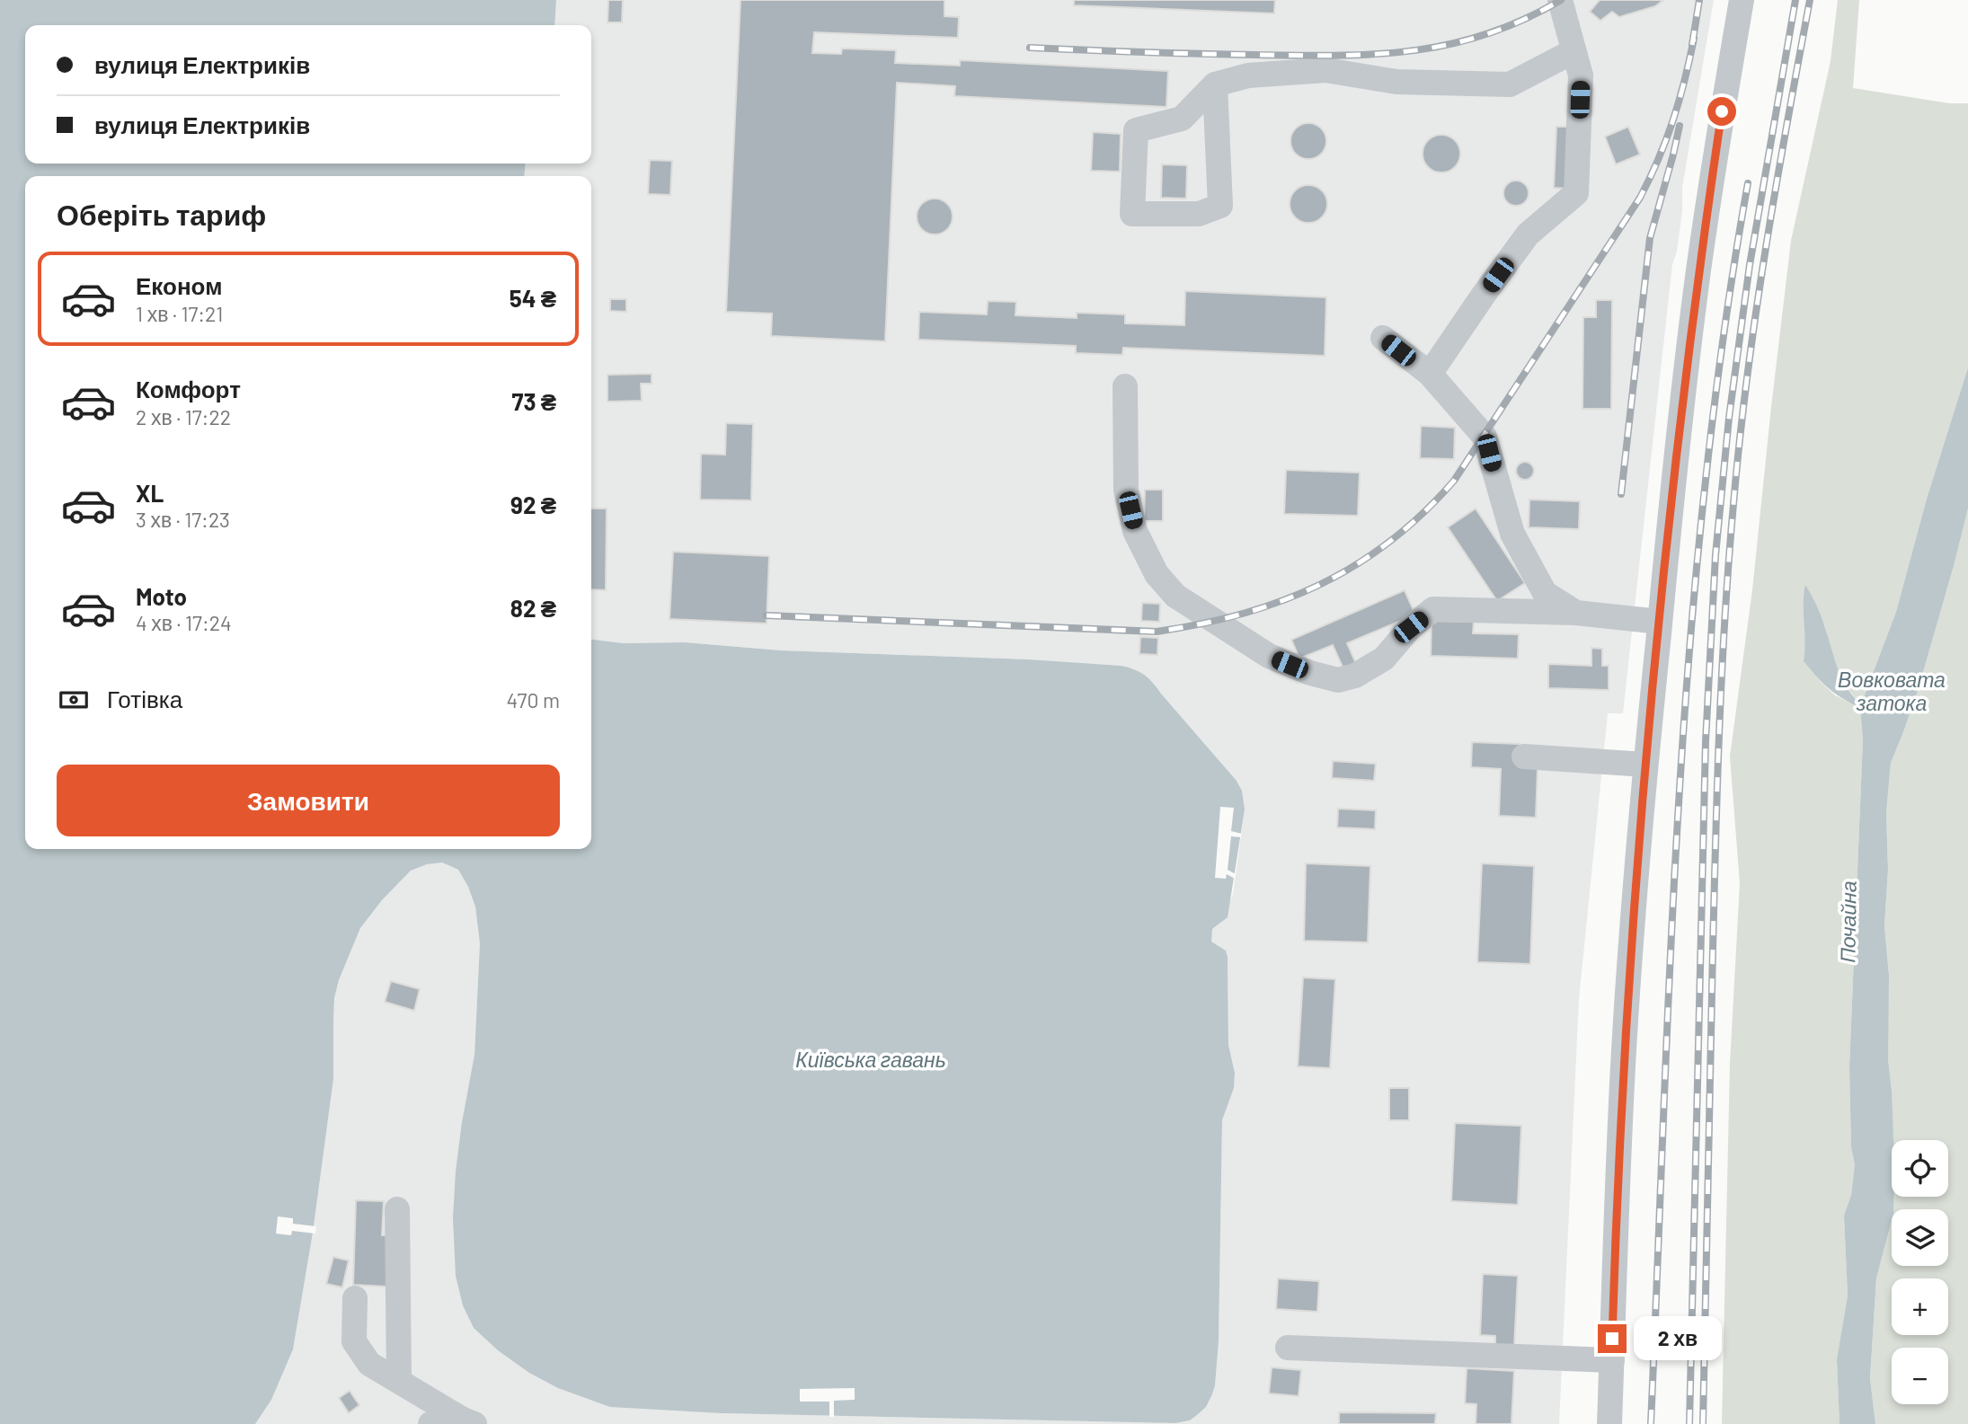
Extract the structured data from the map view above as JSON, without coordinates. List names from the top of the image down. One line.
{"water":["Вовковата затока","Почайна","Київська гавань"],"page":{"banner":["вулиця Електриків","вулиця Електриків"],"heading":"Оберіть тариф","list":[{"name":"Економ","note":"1 хв · 17:21","value":"54 ₴"},{"name":"Комфорт","note":"2 хв · 17:22","value":"73 ₴"},{"name":"XL","note":"3 хв · 17:23","value":"92 ₴"},{"name":"Moto","note":"4 хв · 17:24","value":"82 ₴"}],"pay":["Готівка","470 m"],"buttons":"Замовити","map_buttons":["+","−"],"bubble":"2 хв"}}
